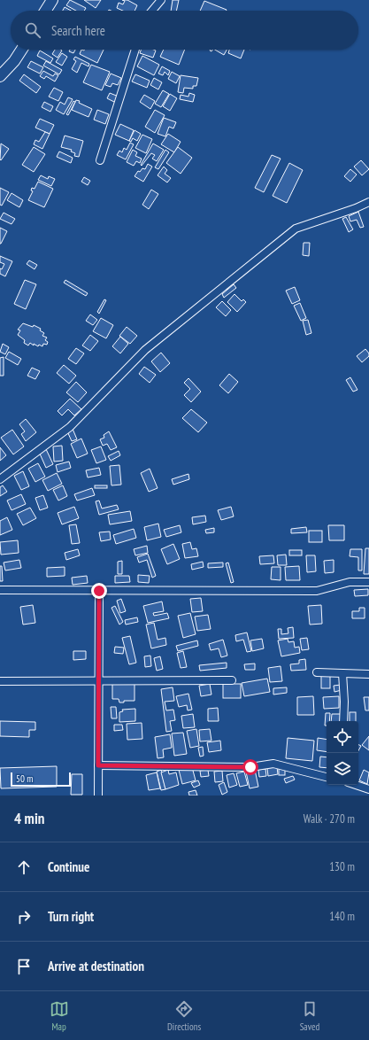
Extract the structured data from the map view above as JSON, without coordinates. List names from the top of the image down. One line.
{"scale_bar":"50 m","page":{"search":"Search here","scale":"50 m","heading":["4 min","Walk · 270 m"],"list":[["Continue","130 m"],["Turn right","140 m"],"Arrive at destination"],"nav":["Map","Directions","Saved"]}}
